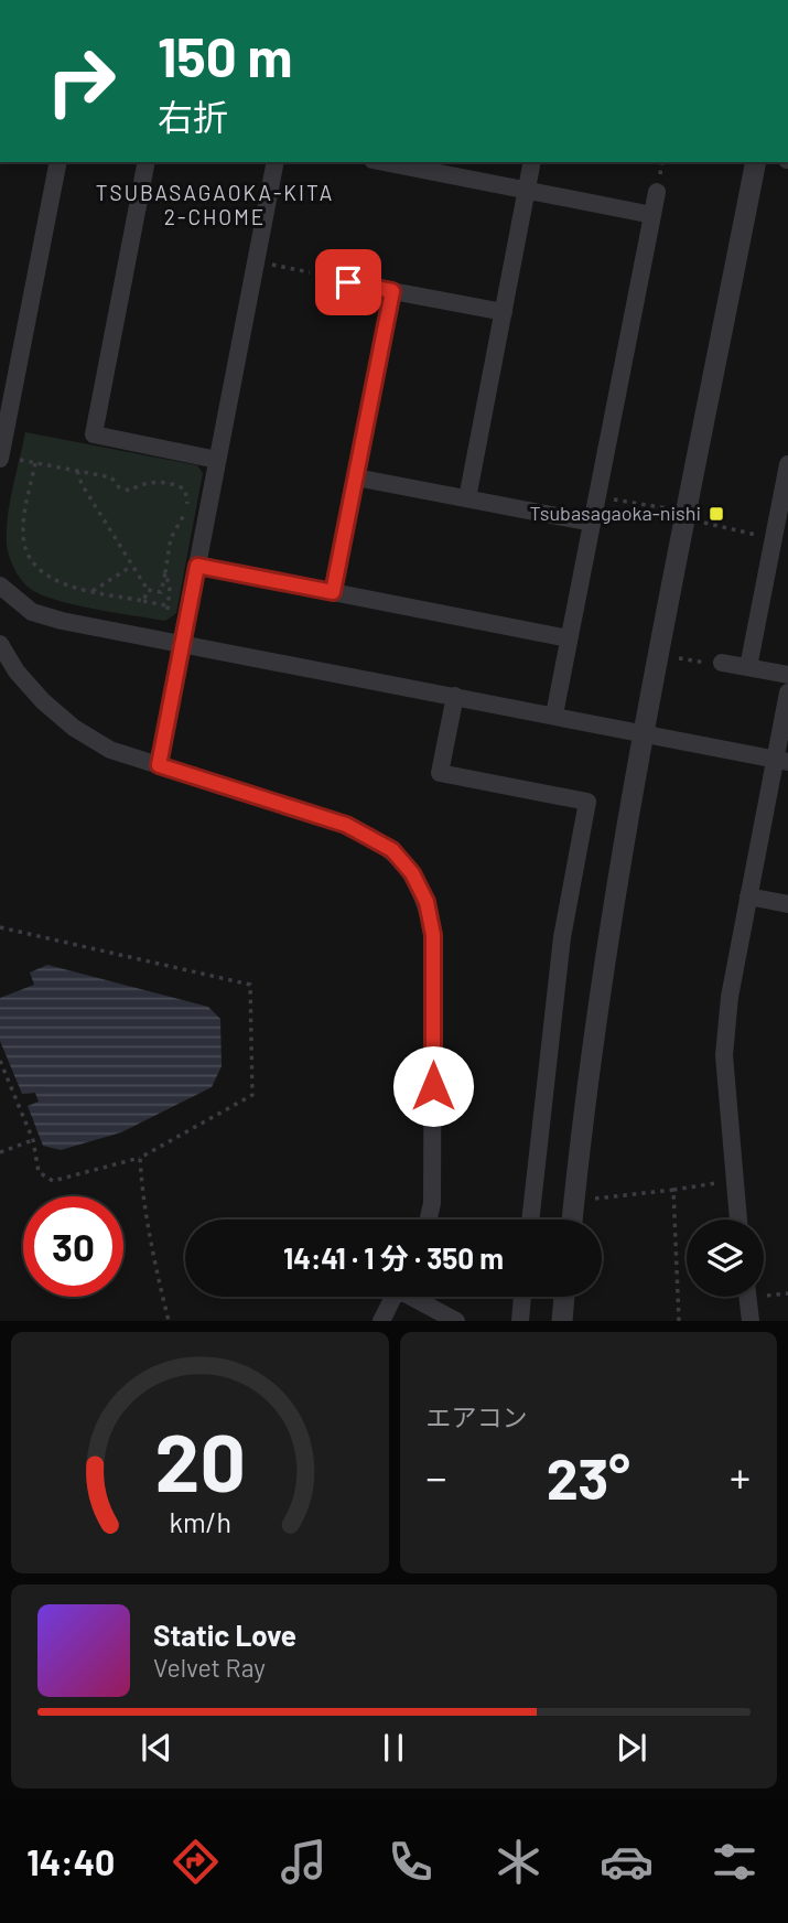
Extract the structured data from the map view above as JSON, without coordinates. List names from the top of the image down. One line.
{"districts":["TSUBASAGAOKA-KITA 2-CHOME"],"places":{"transit":["Tsubasagaoka-nishi"]},"page":{"turn":["150 m","右折"],"limit":"30","trip":"14:41 · 1 分 · 350 m","tile":"エアコン","heat":["−","23°","+"],"song":["Static Love","Velvet Ray"],"tabs":"14:40","gauge":["20","km/h"]}}
